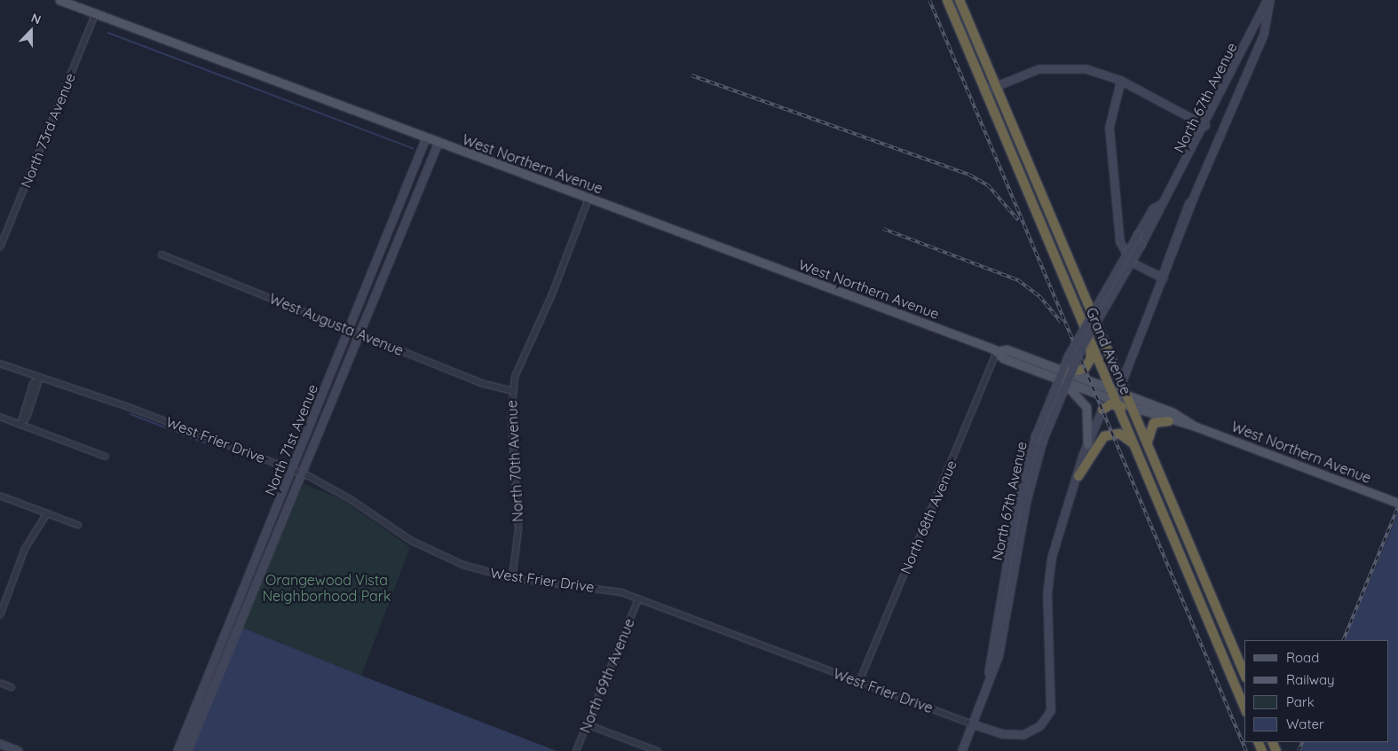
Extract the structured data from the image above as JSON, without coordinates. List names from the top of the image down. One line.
{"streets":{"highway":["Grand Avenue"],"main road":["North 67th Avenue","West Northern Avenue","North 71st Avenue"],"street":["North 73rd Avenue","West Augusta Avenue","West Frier Drive","North 70th Avenue","North 68th Avenue","North 69th Avenue"]},"crossings":[["North 67th Avenue","Grand Avenue"],["North 67th Avenue","West Frier Drive"],["North 73rd Avenue","West Northern Avenue"],["West Northern Avenue","Grand Avenue"],["West Northern Avenue","North 71st Avenue"],["West Northern Avenue","North 70th Avenue"],["West Northern Avenue","North 68th Avenue"],["West Augusta Avenue","North 71st Avenue"],["West Augusta Avenue","North 70th Avenue"],["West Frier Drive","North 71st Avenue"],["West Frier Drive","North 70th Avenue"],["West Frier Drive","North 68th Avenue"],["West Frier Drive","North 69th Avenue"]],"parks":["Orangewood Vista Neighborhood Park"],"legend":["Road","Railway","Park","Water"],"north":"top"}
